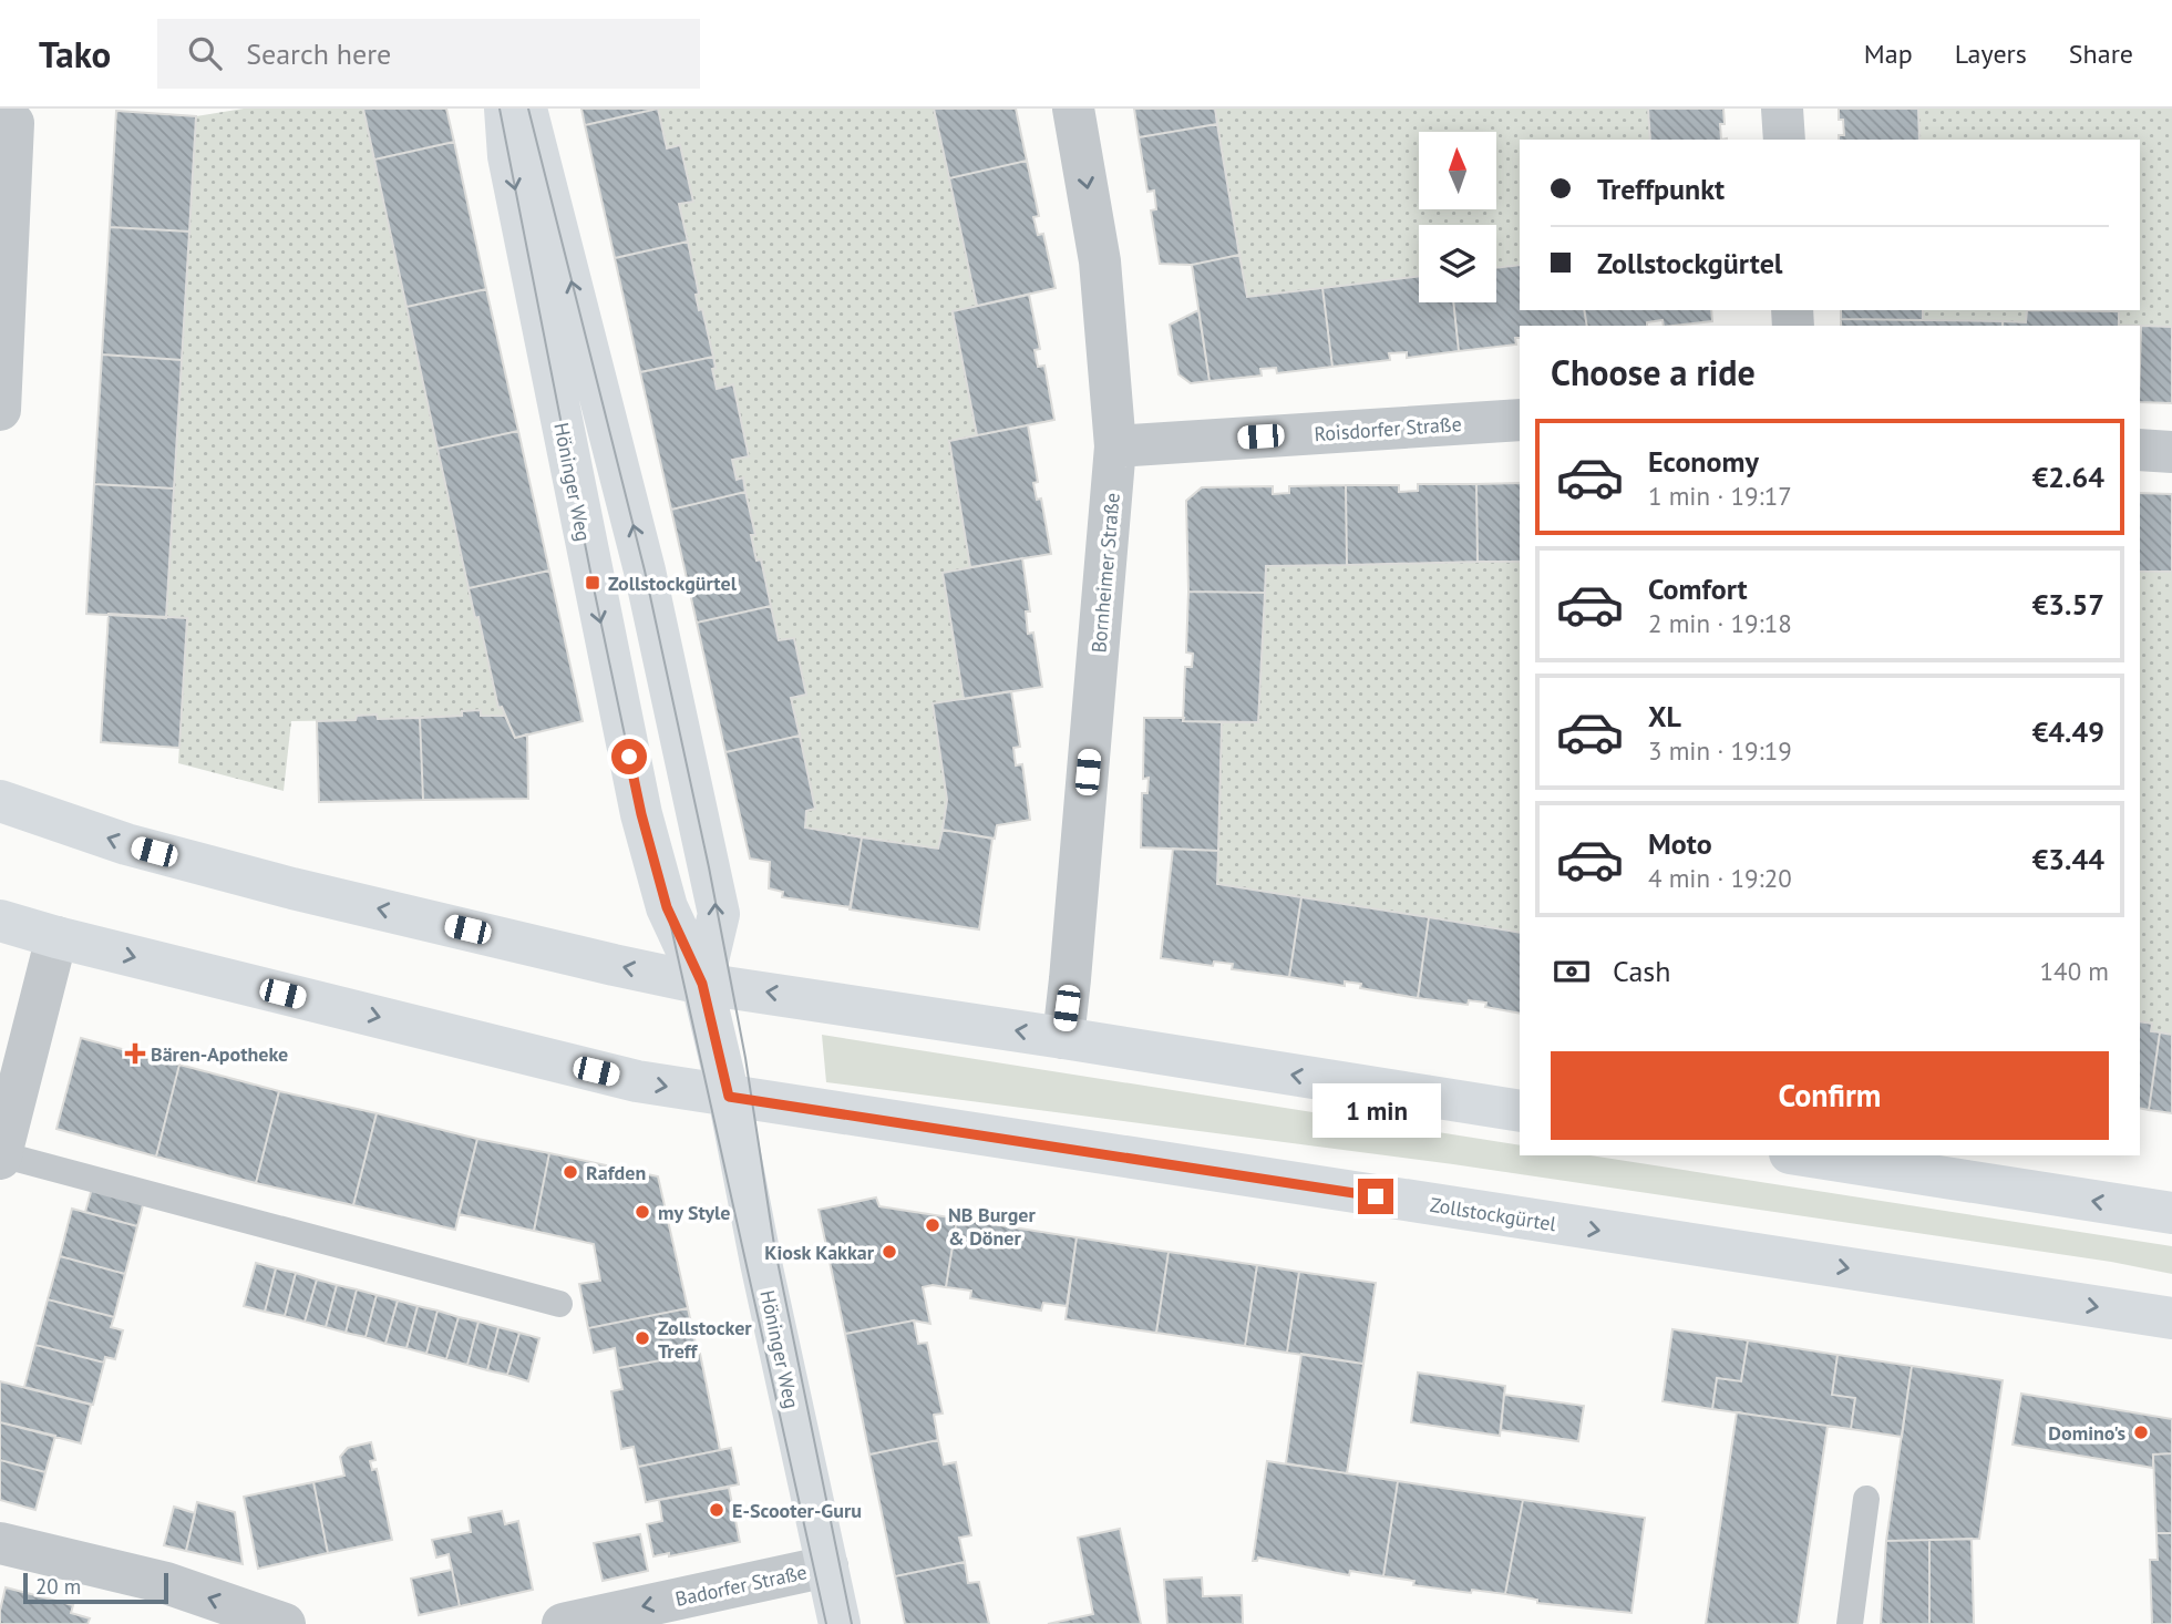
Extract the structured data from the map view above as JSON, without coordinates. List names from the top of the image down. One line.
{"streets":{"main road":["Höninger Weg","Zollstockgürtel"],"street":["Roisdorfer Straße","Bornheimer Straße","Badorfer Straße"]},"crossings":[["Roisdorfer Straße","Bornheimer Straße"],["Höninger Weg","Zollstockgürtel"],["Höninger Weg","Badorfer Straße"]],"one_way":["Bornheimer Straße","Badorfer Straße"],"places":{"transit":["Zollstockgürtel"],"health":["Bären-Apotheke"],"other":["Rafden","my Style","NB Burger & Döner","Kiosk Kakkar","Zollstocker Treff","Domino's","E-Scooter-Guru"]},"scale_bar":"20 m","north":"top","page":{"header":"Tako","search":"Search here","nav":["Map","Layers","Share"],"banner":["Treffpunkt","Zollstockgürtel"],"heading":"Choose a ride","list":[{"name":"Economy","note":"1 min · 19:17","value":"€2.64"},{"name":"Comfort","note":"2 min · 19:18","value":"€3.57"},{"name":"XL","note":"3 min · 19:19","value":"€4.49"},{"name":"Moto","note":"4 min · 19:20","value":"€3.44"}],"pay":["Cash","140 m"],"buttons":"Confirm","bubble":"1 min","scale":"20 m"}}
